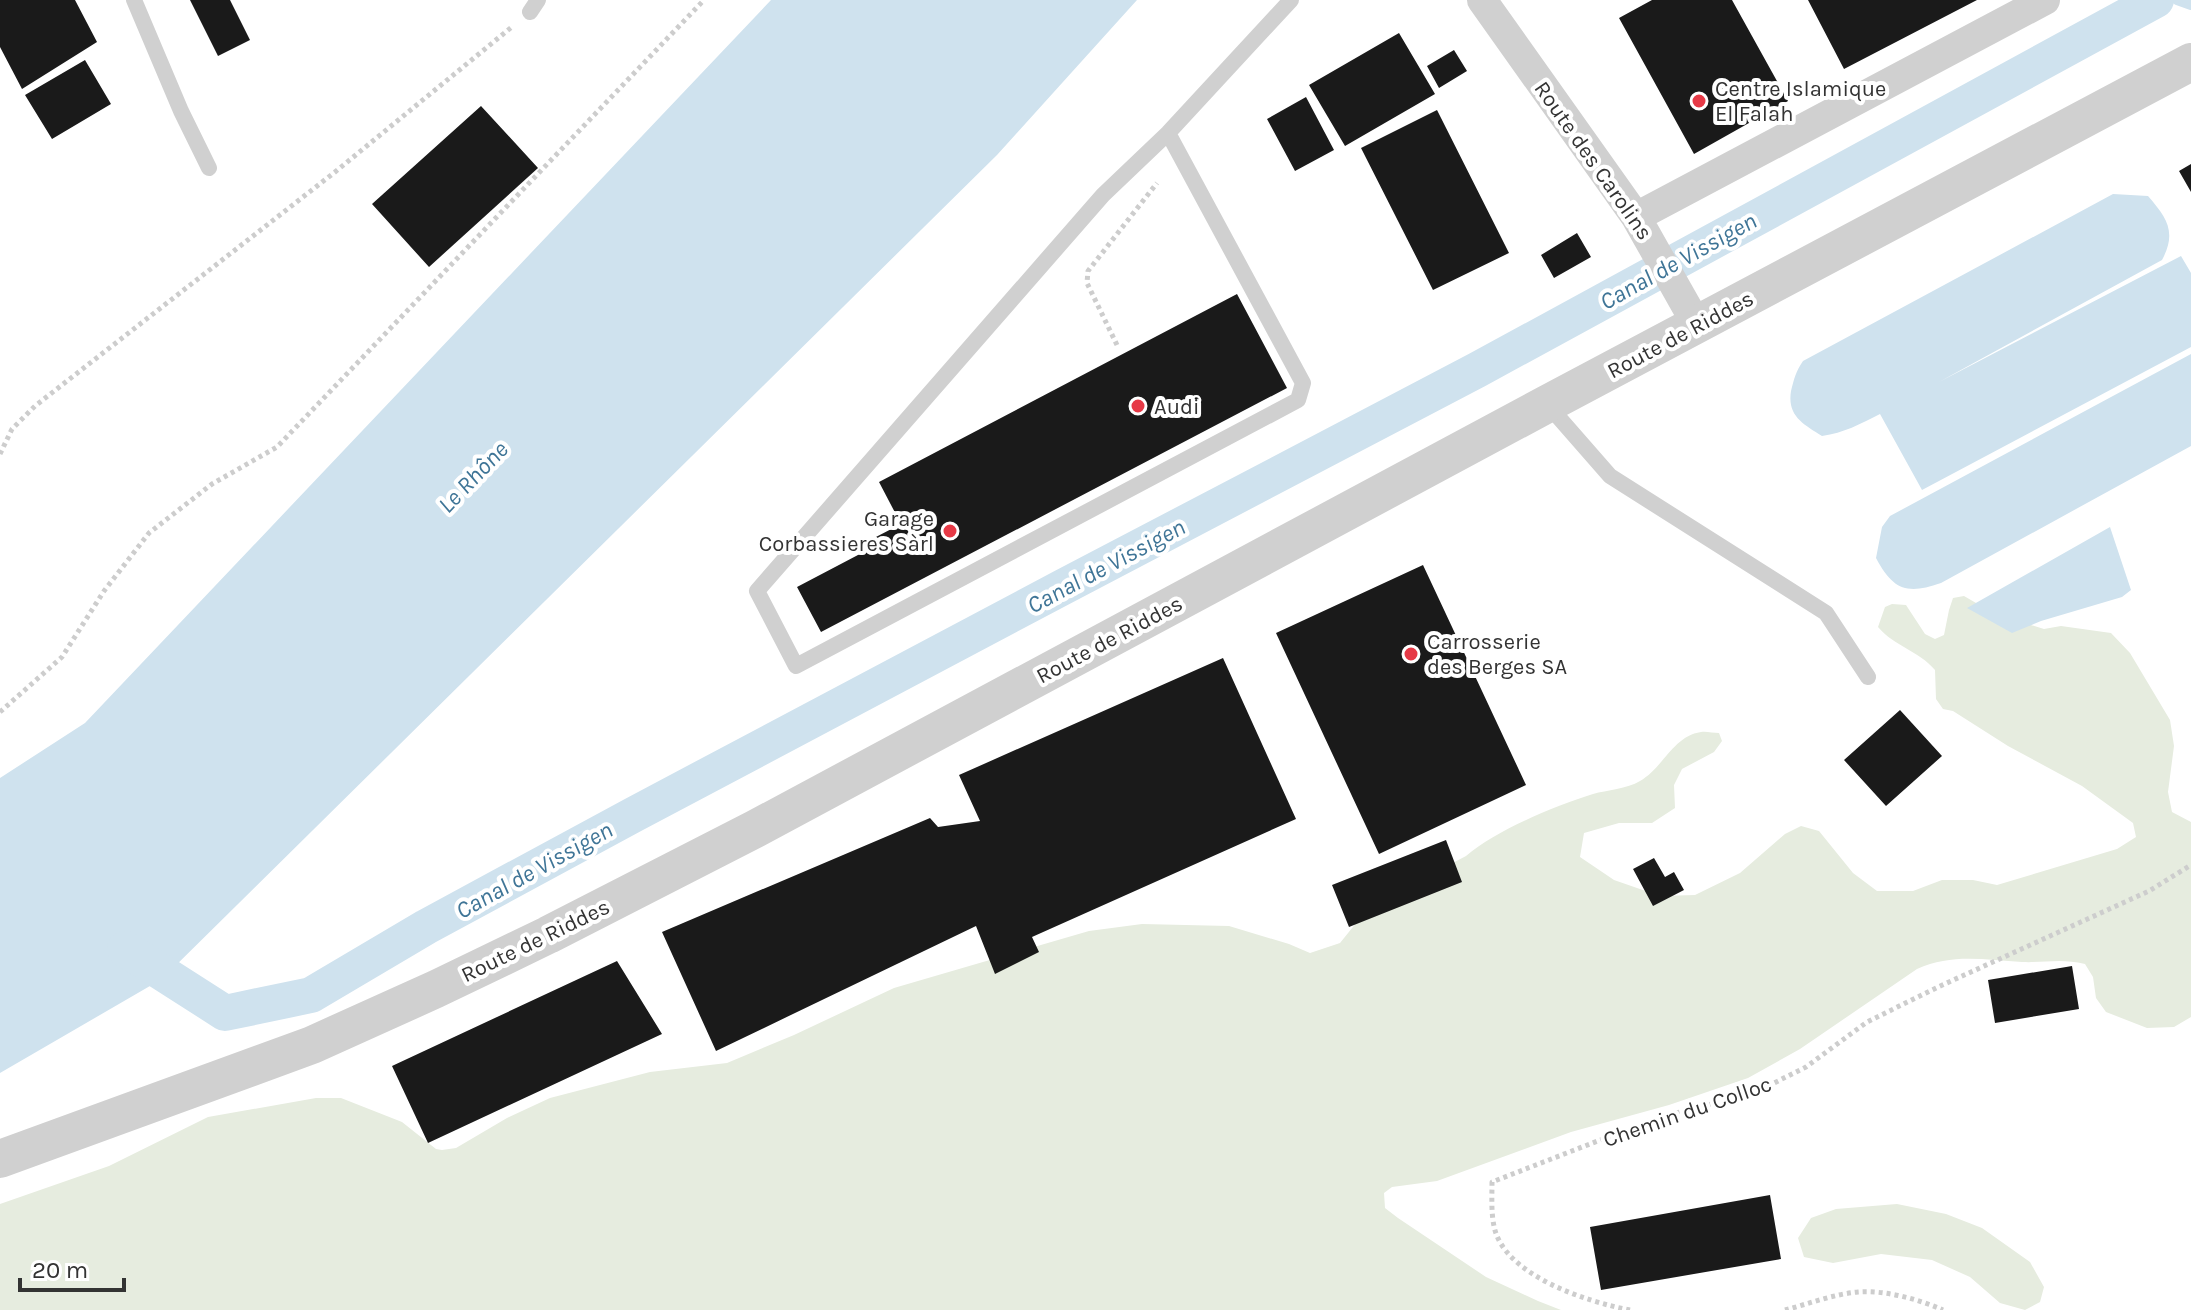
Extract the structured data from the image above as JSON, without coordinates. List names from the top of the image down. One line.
{"streets":{"street":["Route des Carolins","Route de Riddes"],"path":["Chemin du Colloc"]},"crossings":[["Route des Carolins","Route de Riddes"]],"water":["Canal de Vissigen","Le Rhône"],"places":["Centre Islamique El Falah","Audi","Garage Corbassieres Sàrl","Carrosserie des Berges SA"],"scale_bar":"20 m"}
